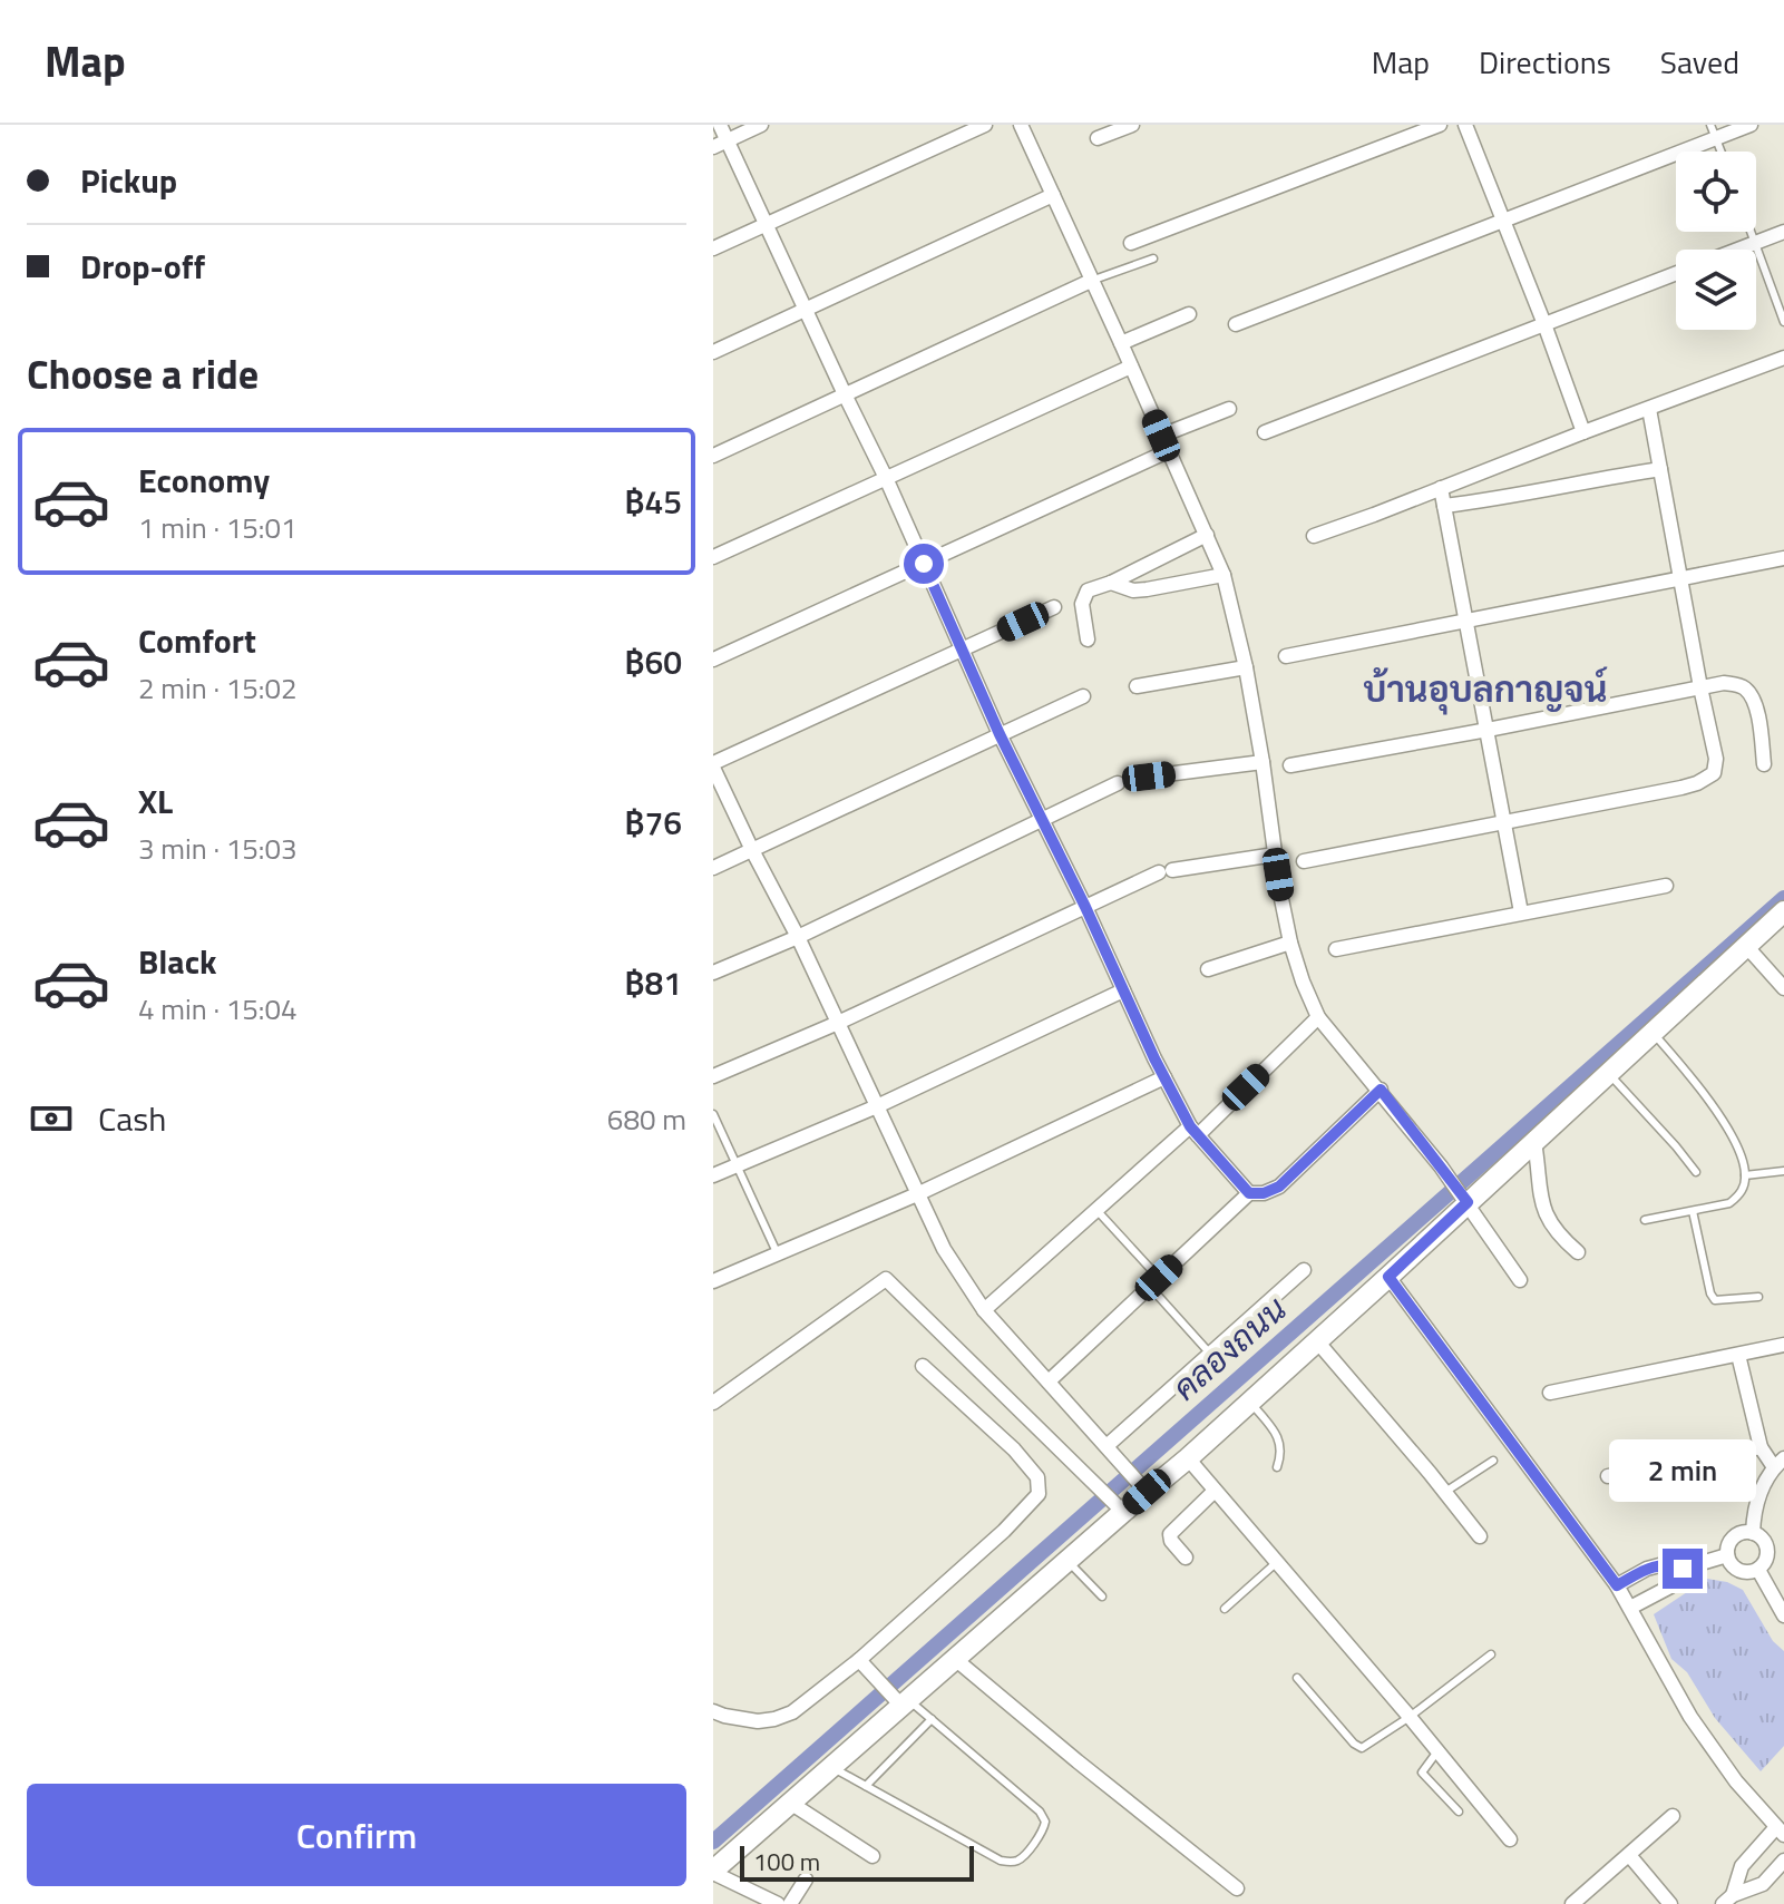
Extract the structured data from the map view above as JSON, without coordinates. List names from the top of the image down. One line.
{"districts":["บ้านอุบลกาญจน์"],"water":["คลองถนน"],"scale_bar":"100 m","page":{"header":"Map","nav":["Map","Directions","Saved"],"banner":["Pickup","Drop-off"],"heading":"Choose a ride","list":[{"name":"Economy","note":"1 min · 15:01","value":"฿45"},{"name":"Comfort","note":"2 min · 15:02","value":"฿60"},{"name":"XL","note":"3 min · 15:03","value":"฿76"},{"name":"Black","note":"4 min · 15:04","value":"฿81"}],"pay":["Cash","680 m"],"bubble":"2 min","buttons":"Confirm","scale":"100 m"}}
